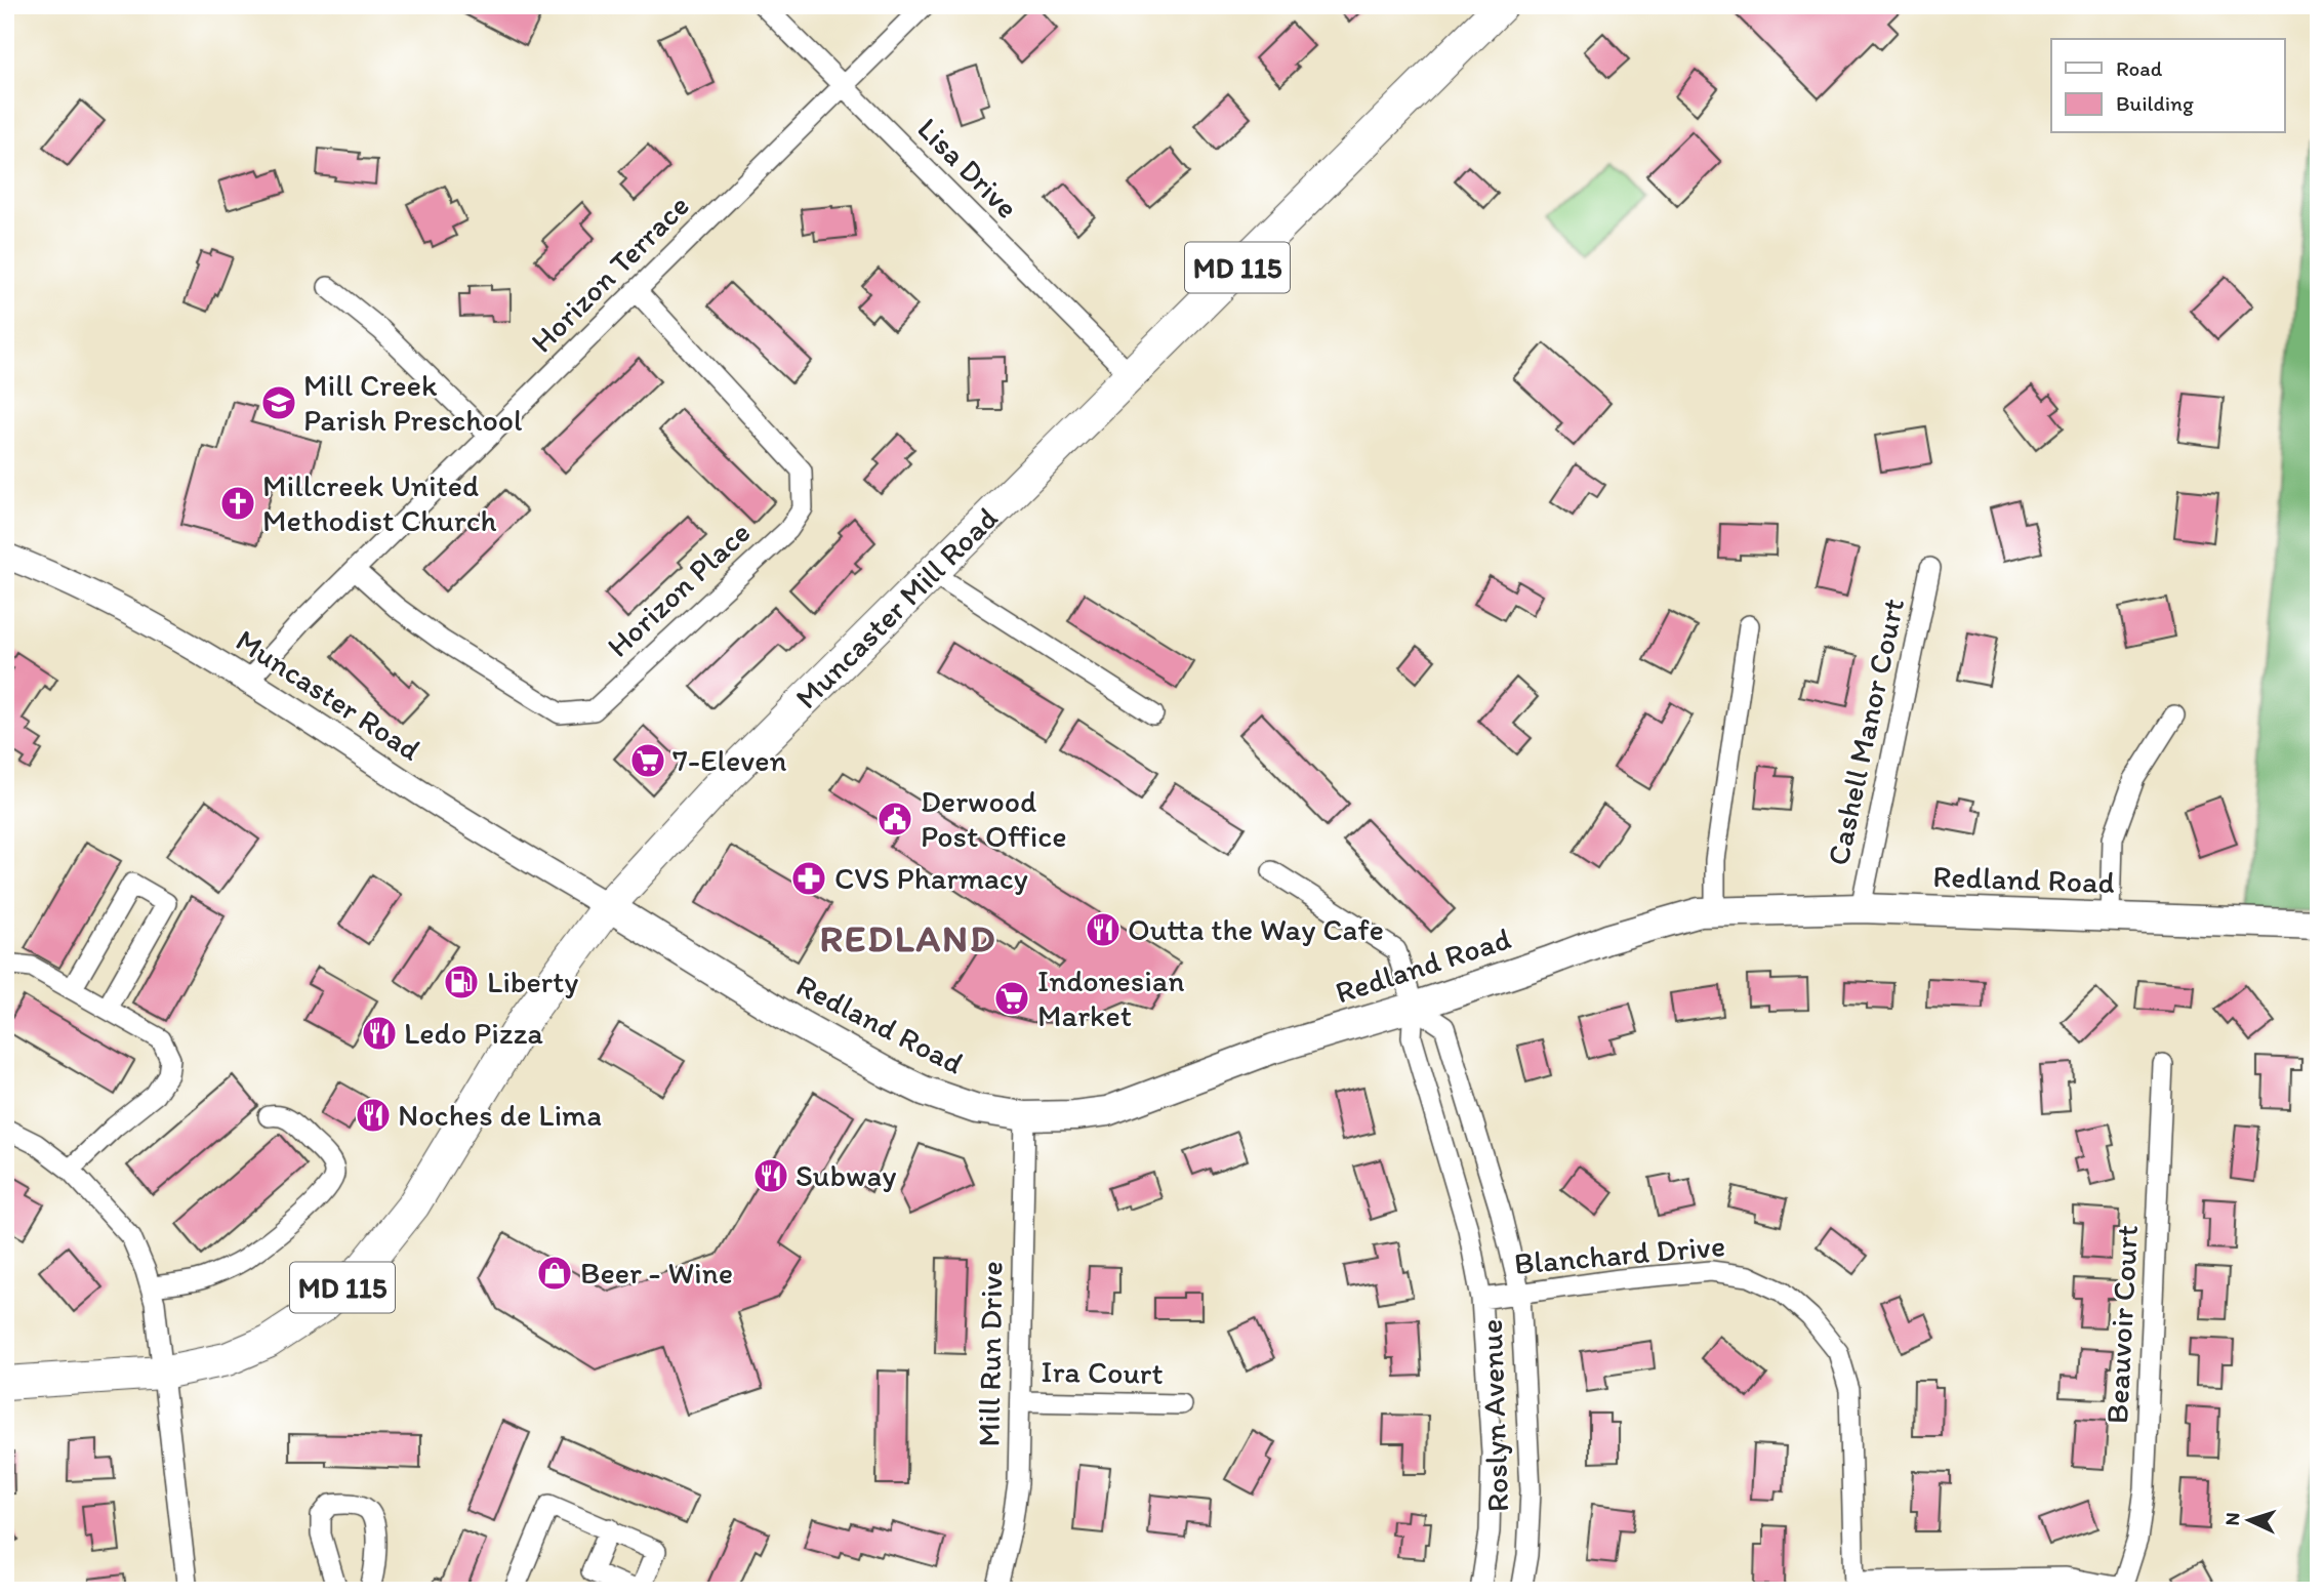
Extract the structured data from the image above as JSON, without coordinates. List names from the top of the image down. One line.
{"streets":{"main road":["MD 115","Muncaster Mill Road","Redland Road"],"street":["Lisa Drive","Horizon Terrace","Horizon Place","Muncaster Road","Cashell Manor Court","Blanchard Drive","Beauvoir Court","Mill Run Drive","Ira Court","Roslyn Avenue"]},"crossings":[["Lisa Drive","Horizon Terrace"],["Lisa Drive","Muncaster Mill Road"],["Horizon Terrace","Horizon Place"],["Horizon Terrace","Muncaster Road"],["Muncaster Mill Road","Muncaster Road"],["Muncaster Mill Road","Redland Road"],["Muncaster Road","Redland Road"],["Cashell Manor Court","Redland Road"],["Redland Road","Mill Run Drive"],["Redland Road","Roslyn Avenue"],["Blanchard Drive","Roslyn Avenue"],["Mill Run Drive","Ira Court"]],"districts":["REDLAND"],"places":{"school or university":["Mill Creek Parish Preschool"],"church":["Millcreek United Methodist Church"],"supermarket":["7-Eleven","Indonesian Market"],"public building":["Derwood Post Office"],"pharmacy":["CVS Pharmacy"],"restaurant":["Outta the Way Cafe","Ledo Pizza","Noches de Lima","Subway"],"fuel station":["Liberty"],"shop":["Beer - Wine"]},"legend":["Road","Building"],"north":"left"}
